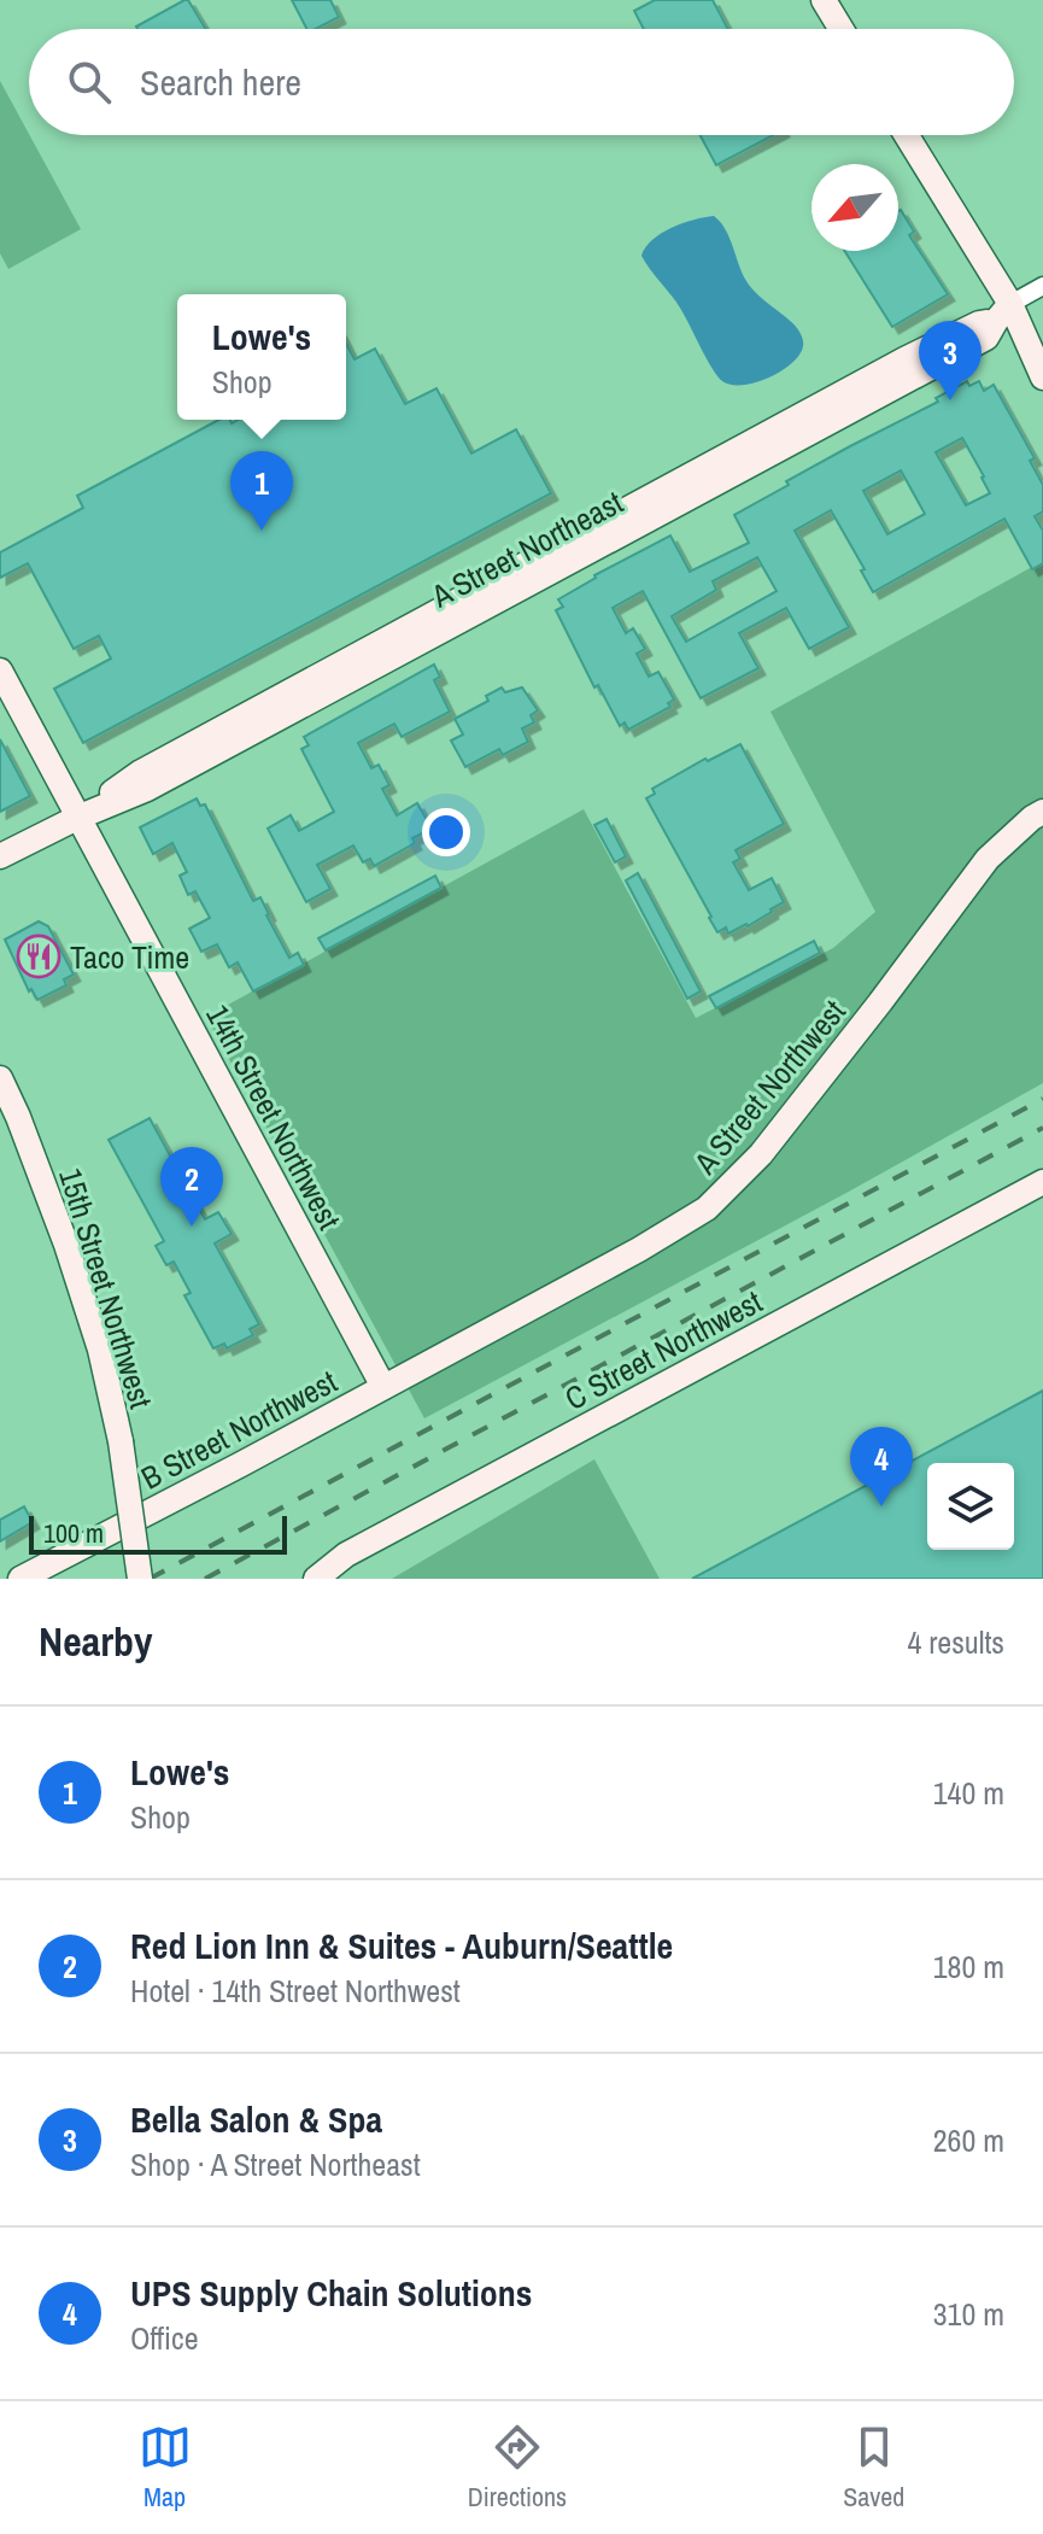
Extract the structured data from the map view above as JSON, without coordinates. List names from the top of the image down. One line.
{"streets":{"street":["A Street Northeast","A Street Northwest","14th Street Northwest","15th Street Northwest","C Street Northwest","B Street Northwest"]},"crossings":[["A Street Northeast","14th Street Northwest"],["A Street Northwest","14th Street Northwest"],["A Street Northwest","B Street Northwest"],["14th Street Northwest","B Street Northwest"]],"places":{"restaurant":["Taco Time"]},"scale_bar":"100 m","north":"bottom left","page":{"search":"Search here","popup":["Lowe's","Shop"],"pins":["3","1","2","4"],"scale":"100 m","heading":["Nearby","4 results"],"list":[{"mark":"1","name":"Lowe's","note":"Shop","value":"140 m"},{"mark":"2","name":"Red Lion Inn & Suites - Auburn/Seattle","note":"Hotel · 14th Street Northwest","value":"180 m"},{"mark":"3","name":"Bella Salon & Spa","note":"Shop · A Street Northeast","value":"260 m"},{"mark":"4","name":"UPS Supply Chain Solutions","note":"Office","value":"310 m"}],"nav":["Map","Directions","Saved"]}}
